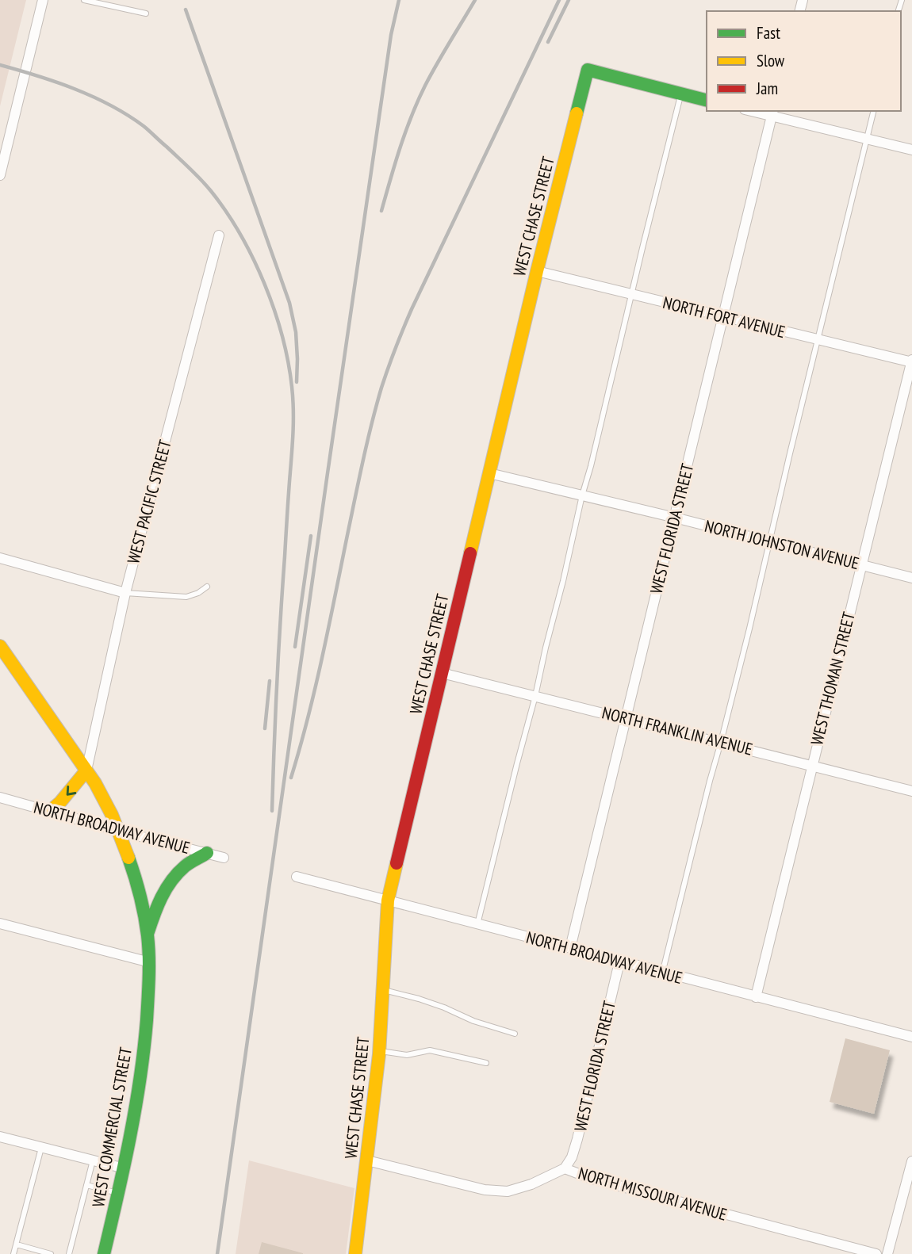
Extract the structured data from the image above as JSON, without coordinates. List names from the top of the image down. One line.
{"streets":{"street":["WEST CHASE STREET","NORTH FORT AVENUE","WEST PACIFIC STREET","WEST FLORIDA STREET","NORTH JOHNSTON AVENUE","WEST THOMAN STREET","NORTH FRANKLIN AVENUE","NORTH BROADWAY AVENUE","WEST COMMERCIAL STREET","NORTH MISSOURI AVENUE"]},"crossings":[["WEST CHASE STREET","NORTH FORT AVENUE"],["WEST CHASE STREET","NORTH JOHNSTON AVENUE"],["WEST CHASE STREET","NORTH FRANKLIN AVENUE"],["WEST CHASE STREET","NORTH BROADWAY AVENUE"],["WEST CHASE STREET","NORTH MISSOURI AVENUE"],["NORTH FORT AVENUE","WEST FLORIDA STREET"],["NORTH FORT AVENUE","WEST THOMAN STREET"],["WEST PACIFIC STREET","WEST COMMERCIAL STREET"],["WEST FLORIDA STREET","NORTH JOHNSTON AVENUE"],["WEST FLORIDA STREET","NORTH FRANKLIN AVENUE"],["WEST FLORIDA STREET","NORTH BROADWAY AVENUE"],["WEST FLORIDA STREET","NORTH MISSOURI AVENUE"],["NORTH JOHNSTON AVENUE","WEST THOMAN STREET"],["WEST THOMAN STREET","NORTH FRANKLIN AVENUE"],["WEST THOMAN STREET","NORTH BROADWAY AVENUE"],["NORTH BROADWAY AVENUE","WEST COMMERCIAL STREET"]],"legend":["Fast","Slow","Jam"]}
